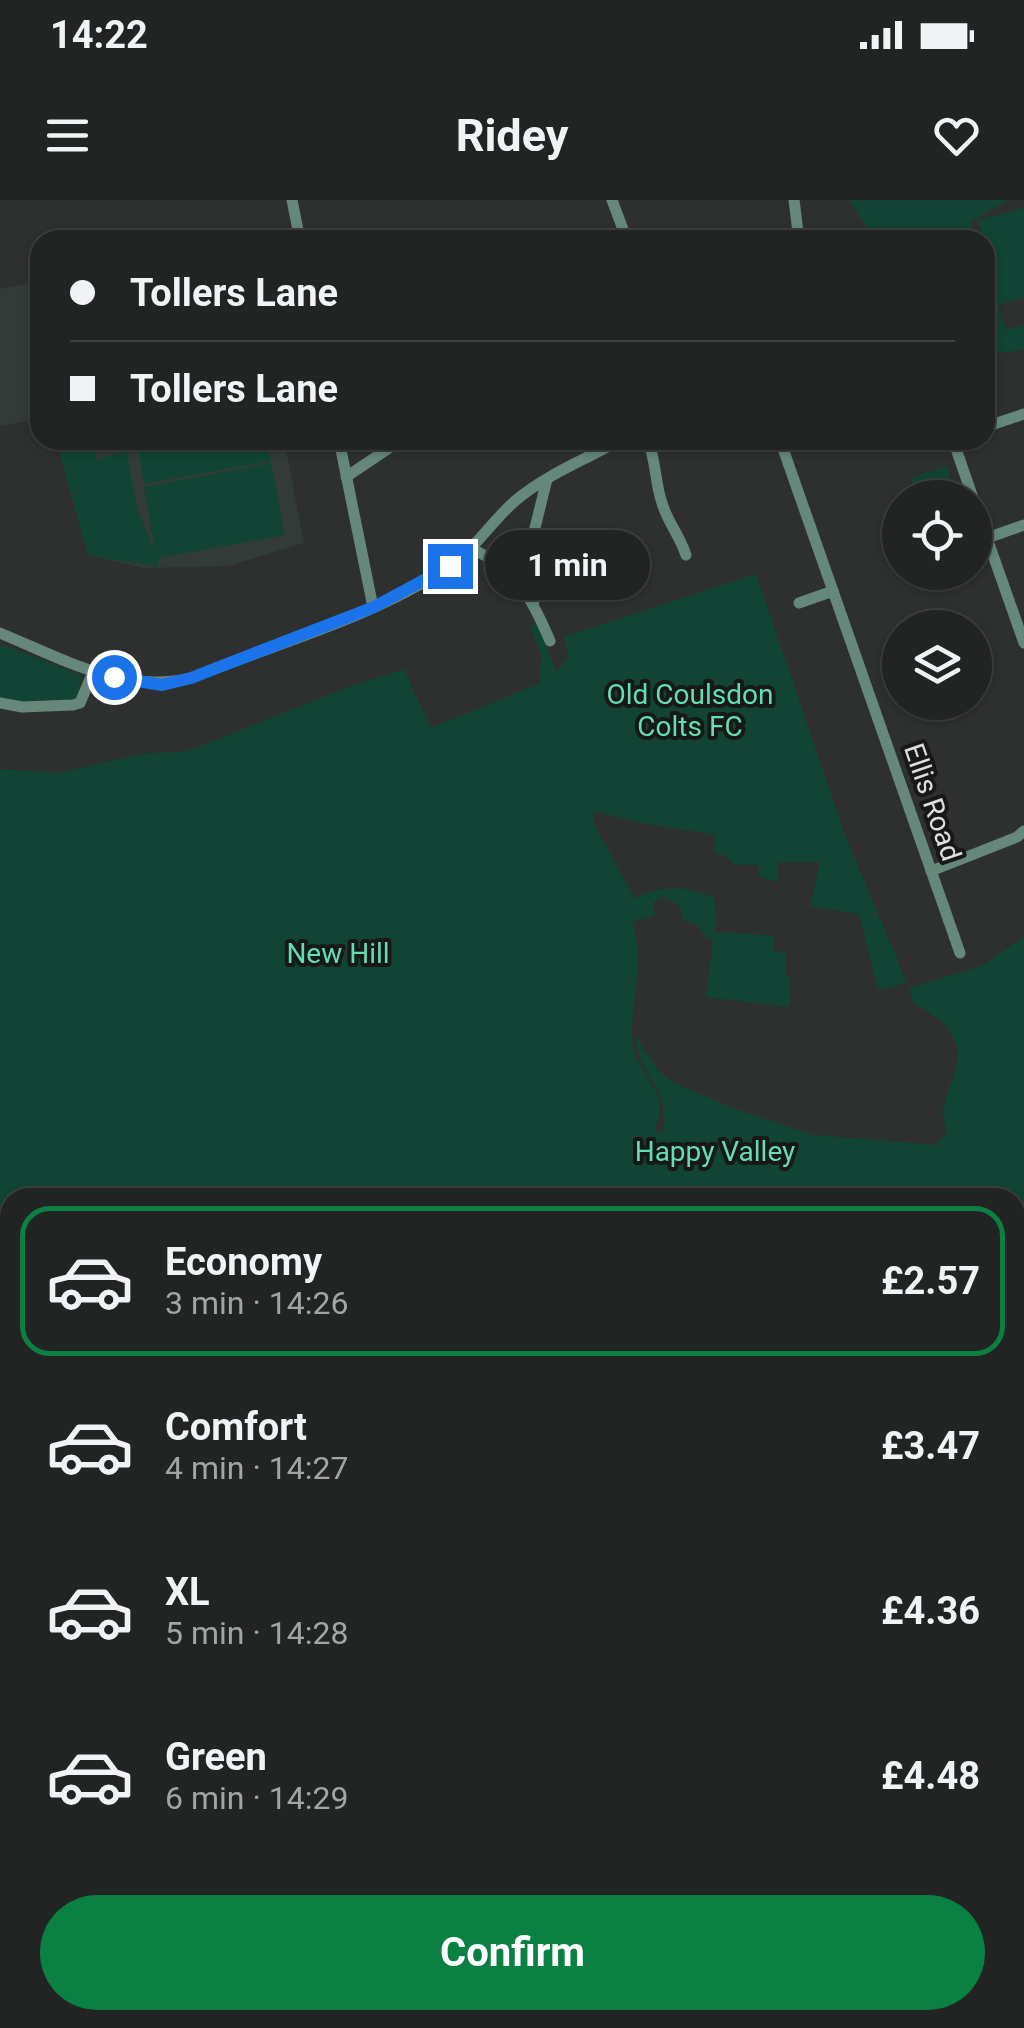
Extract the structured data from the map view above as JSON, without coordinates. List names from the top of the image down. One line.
{"streets":{"street":["Ellis Road"]},"parks":["Old Coulsdon Colts FC","New Hill","Happy Valley"],"page":{"status":"14:22","header":"Ridey","banner":["Tollers Lane","Tollers Lane"],"bubble":"1 min","list":[{"name":"Economy","note":"3 min · 14:26","value":"£2.57"},{"name":"Comfort","note":"4 min · 14:27","value":"£3.47"},{"name":"XL","note":"5 min · 14:28","value":"£4.36"},{"name":"Green","note":"6 min · 14:29","value":"£4.48"}],"buttons":"Confirm"}}
